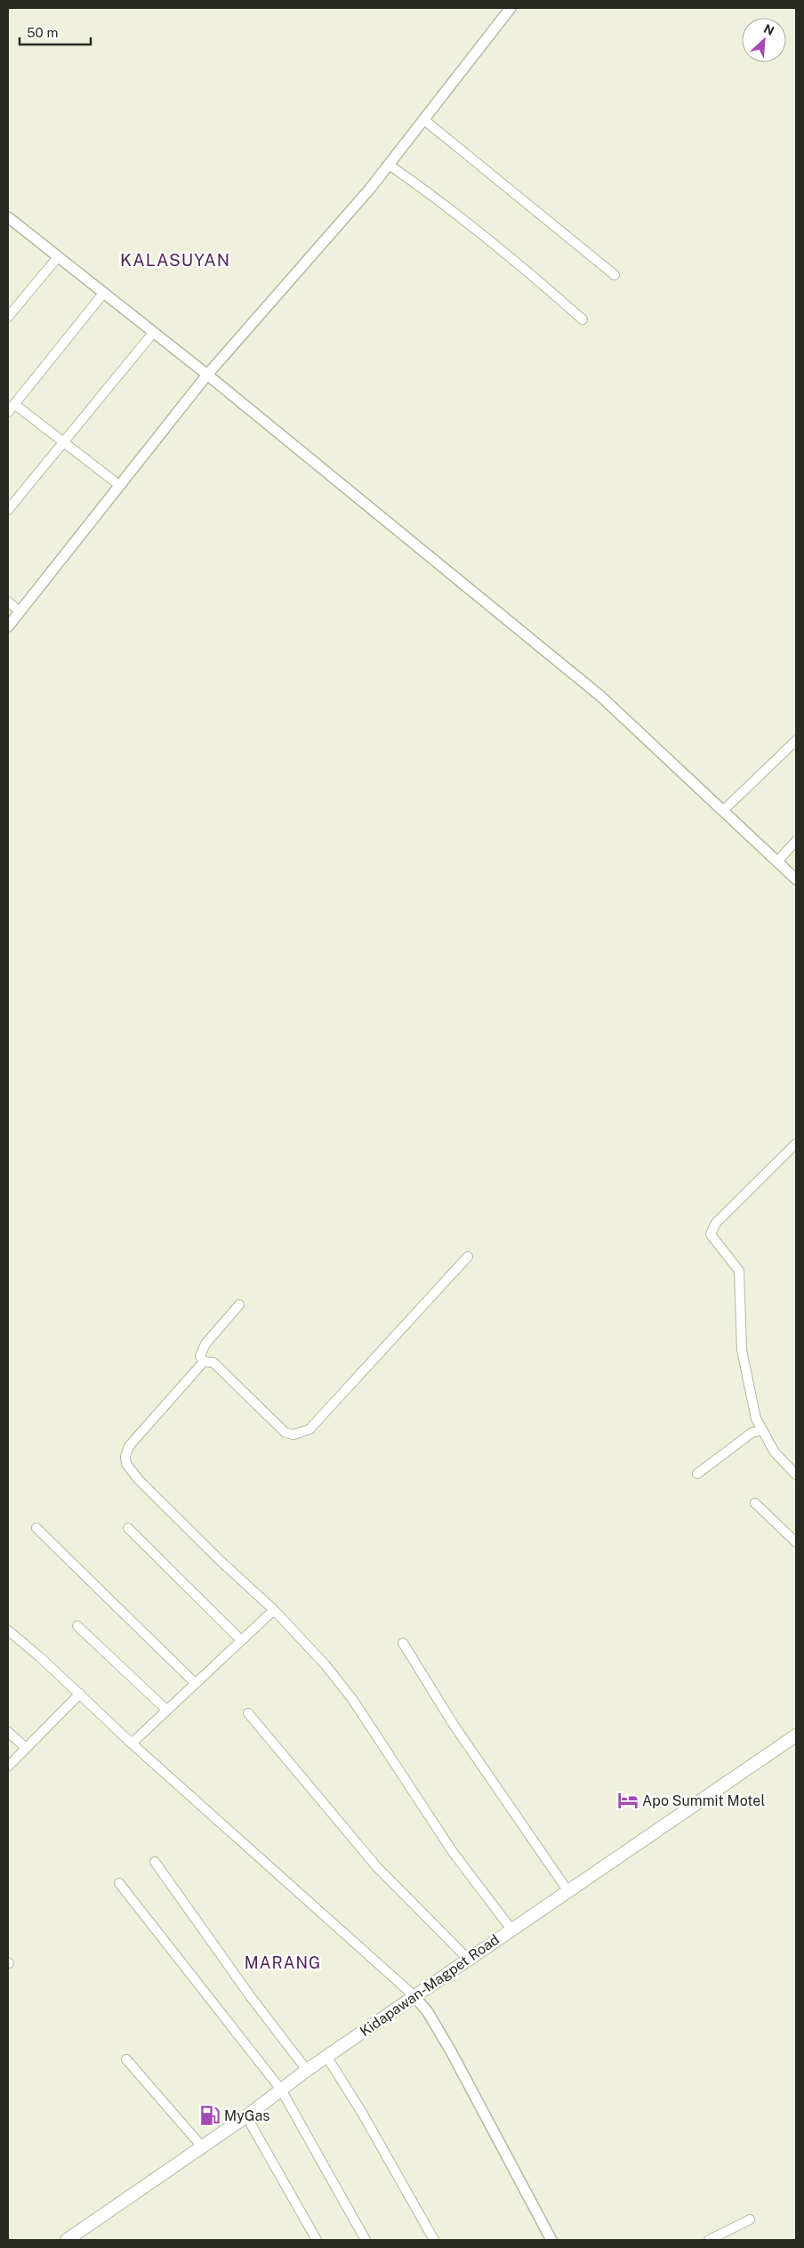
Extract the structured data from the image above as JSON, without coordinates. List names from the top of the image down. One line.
{"streets":{"main road":["Kidapawan-Magpet Road"]},"districts":["KALASUYAN","MARANG"],"places":{"hotel":["Apo Summit Motel"],"fuel station":["MyGas"]},"scale_bar":"50 m","north":"top right"}
